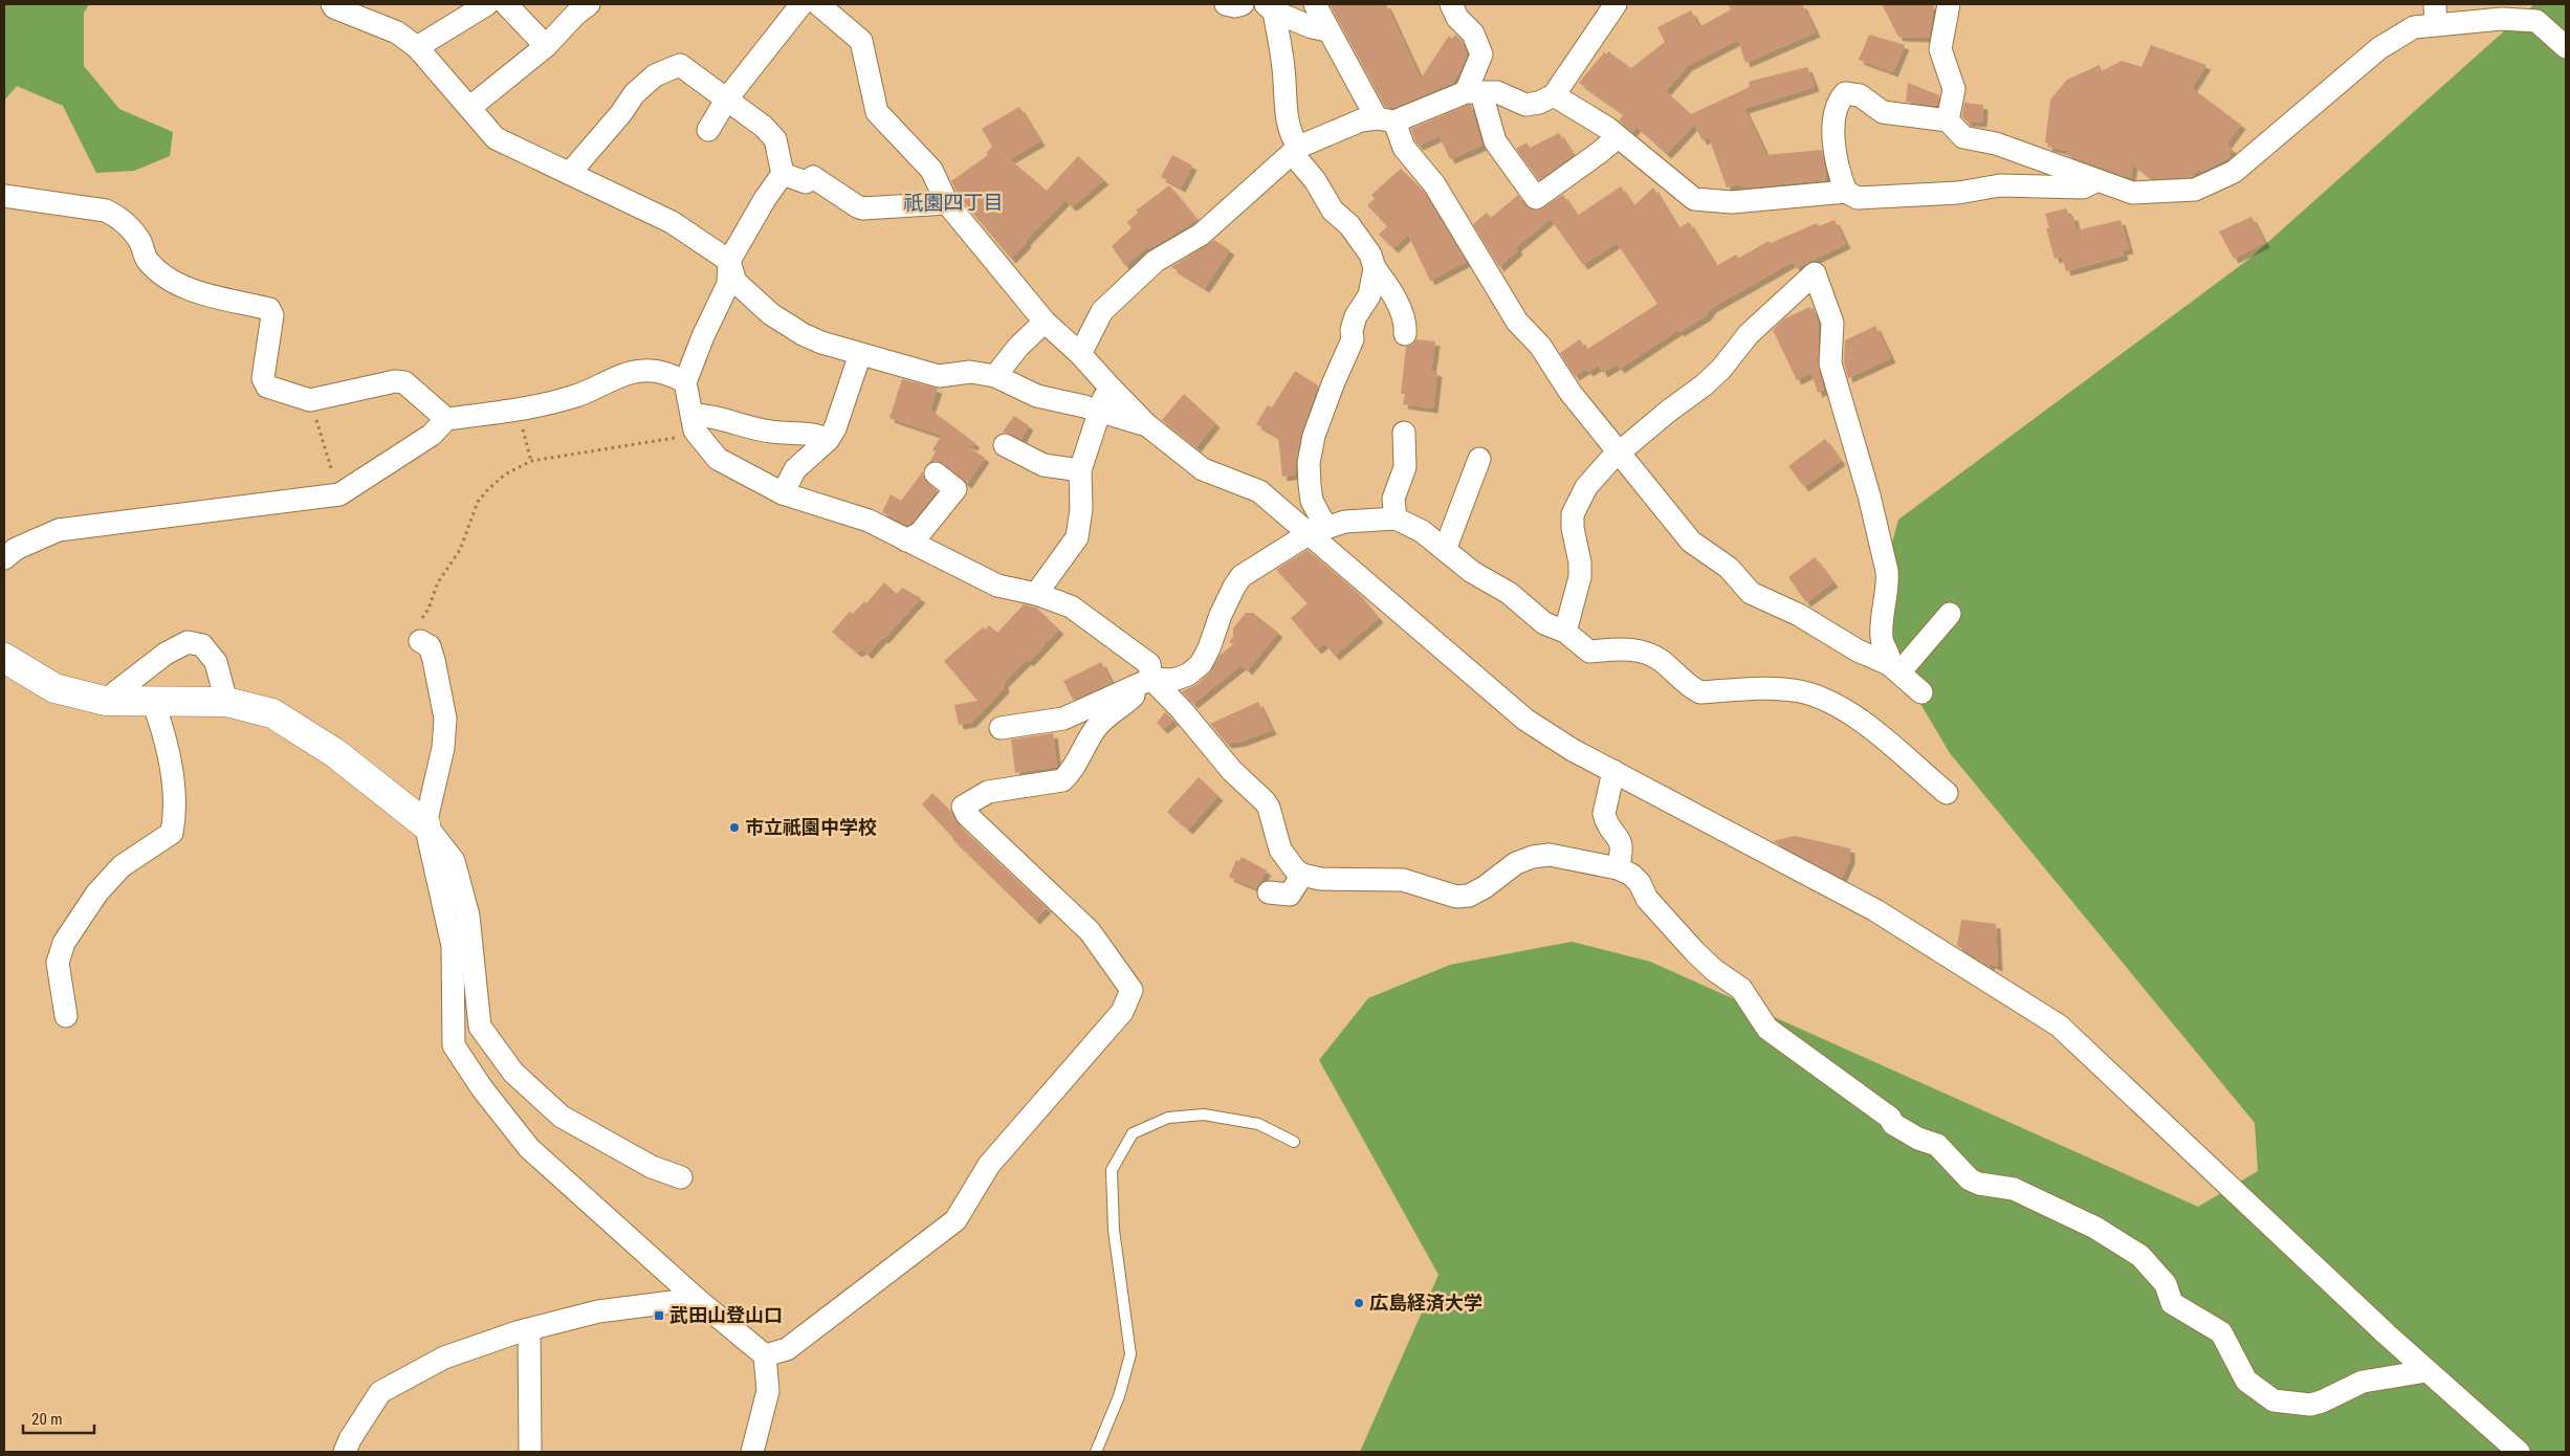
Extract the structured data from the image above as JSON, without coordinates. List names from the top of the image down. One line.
{"districts":["祇園四丁目"],"places":{"other":["市立祇園中学校","広島経済大学"],"transit":["武田山登山口"]},"scale_bar":"20 m"}
